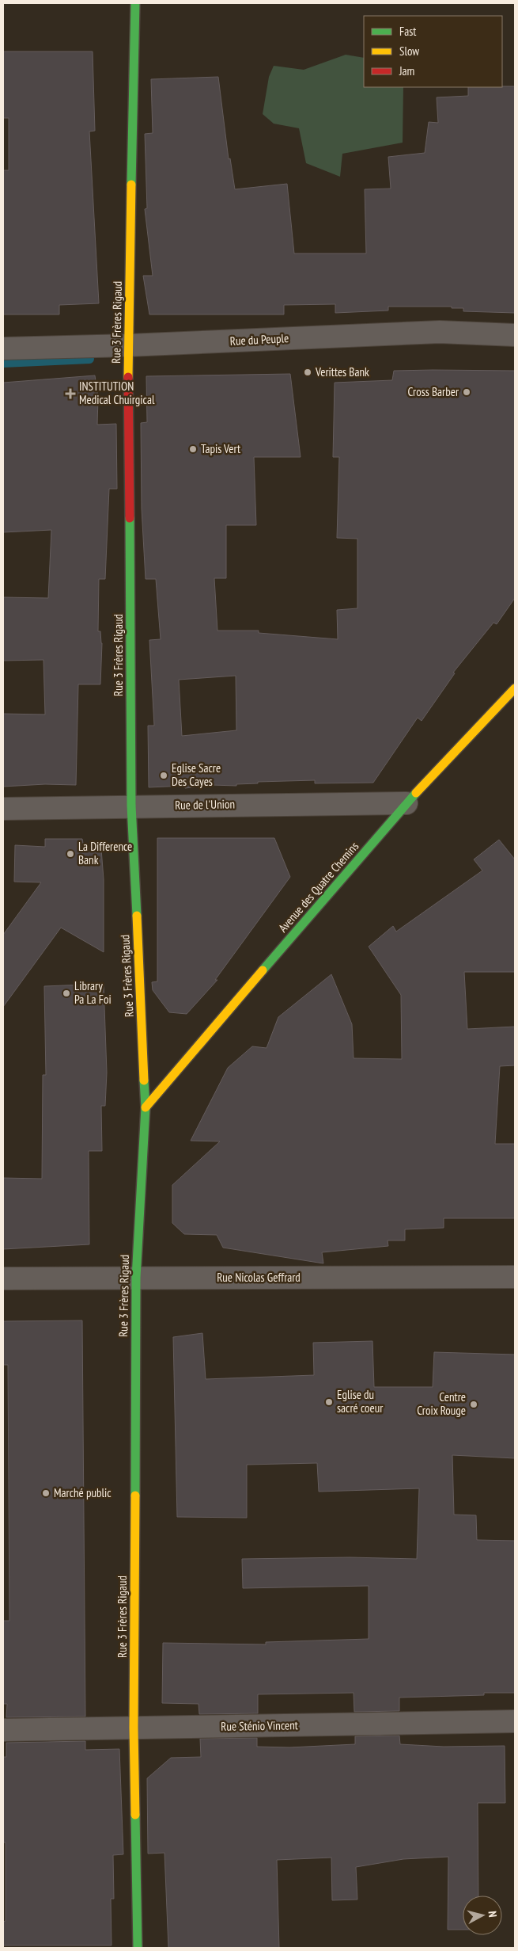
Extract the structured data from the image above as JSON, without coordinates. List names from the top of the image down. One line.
{"streets":{"street":["Rue 3 Frères Rigaud","Rue du Peuple","Rue de l'Union","Avenue des Quatre Chemins","Rue Nicolas Geffrard","Rue Sténio Vincent"]},"crossings":[["Rue 3 Frères Rigaud","Rue du Peuple"],["Rue 3 Frères Rigaud","Rue de l'Union"],["Rue 3 Frères Rigaud","Avenue des Quatre Chemins"],["Rue 3 Frères Rigaud","Rue Nicolas Geffrard"],["Rue 3 Frères Rigaud","Rue Sténio Vincent"],["Rue de l'Union","Avenue des Quatre Chemins"]],"places":{"other":["Verittes Bank","Cross Barber","Tapis Vert","Eglise Sacre Des Cayes","La Difference Bank","Library Pa La Foi","Eglise du sacré coeur","Centre Croix Rouge","Marché public"],"health":["INSTITUTION Medical Chuirgical"]},"legend":["Fast","Slow","Jam"],"north":"right"}
